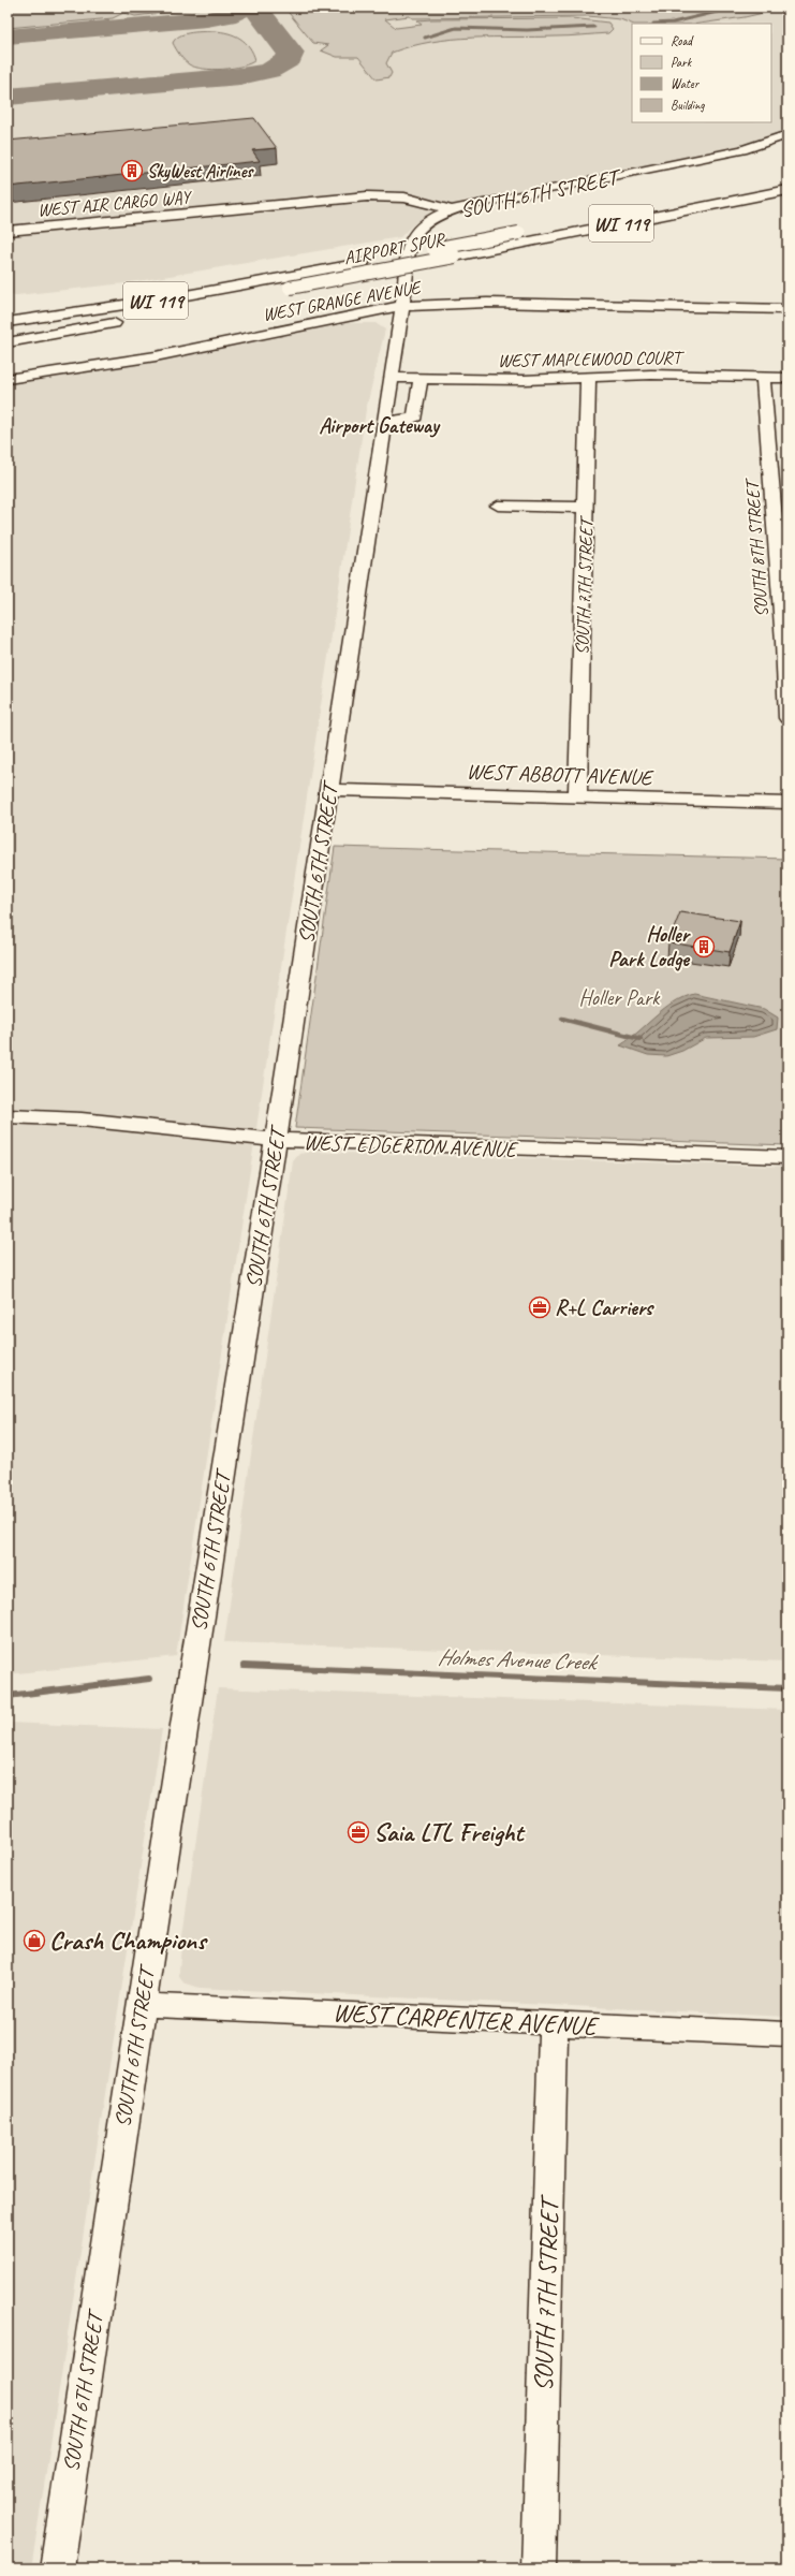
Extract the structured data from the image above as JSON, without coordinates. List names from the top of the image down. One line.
{"streets":{"highway":["WI 119","AIRPORT SPUR"],"street":["SOUTH 6TH STREET","WEST AIR CARGO WAY","WEST GRANGE AVENUE","WEST MAPLEWOOD COURT","SOUTH 8TH STREET","SOUTH 7TH STREET","WEST ABBOTT AVENUE","WEST EDGERTON AVENUE","WEST CARPENTER AVENUE"]},"crossings":[["SOUTH 6TH STREET","WEST AIR CARGO WAY"],["SOUTH 6TH STREET","WEST GRANGE AVENUE"],["SOUTH 6TH STREET","WEST MAPLEWOOD COURT"],["SOUTH 6TH STREET","WEST ABBOTT AVENUE"],["SOUTH 6TH STREET","WEST EDGERTON AVENUE"],["SOUTH 6TH STREET","WEST CARPENTER AVENUE"],["WEST MAPLEWOOD COURT","SOUTH 8TH STREET"],["WEST MAPLEWOOD COURT","SOUTH 7TH STREET"],["SOUTH 7TH STREET","WEST ABBOTT AVENUE"],["SOUTH 7TH STREET","WEST CARPENTER AVENUE"]],"districts":["Airport Gateway"],"water":["Holmes Avenue Creek"],"parks":["Holler Park"],"places":{"building":["SkyWest Airlines","Holler Park Lodge"],"office":["R+L Carriers","Saia LTL Freight"],"shop":["Crash Champions"]},"legend":["Road","Park","Water","Building"]}
